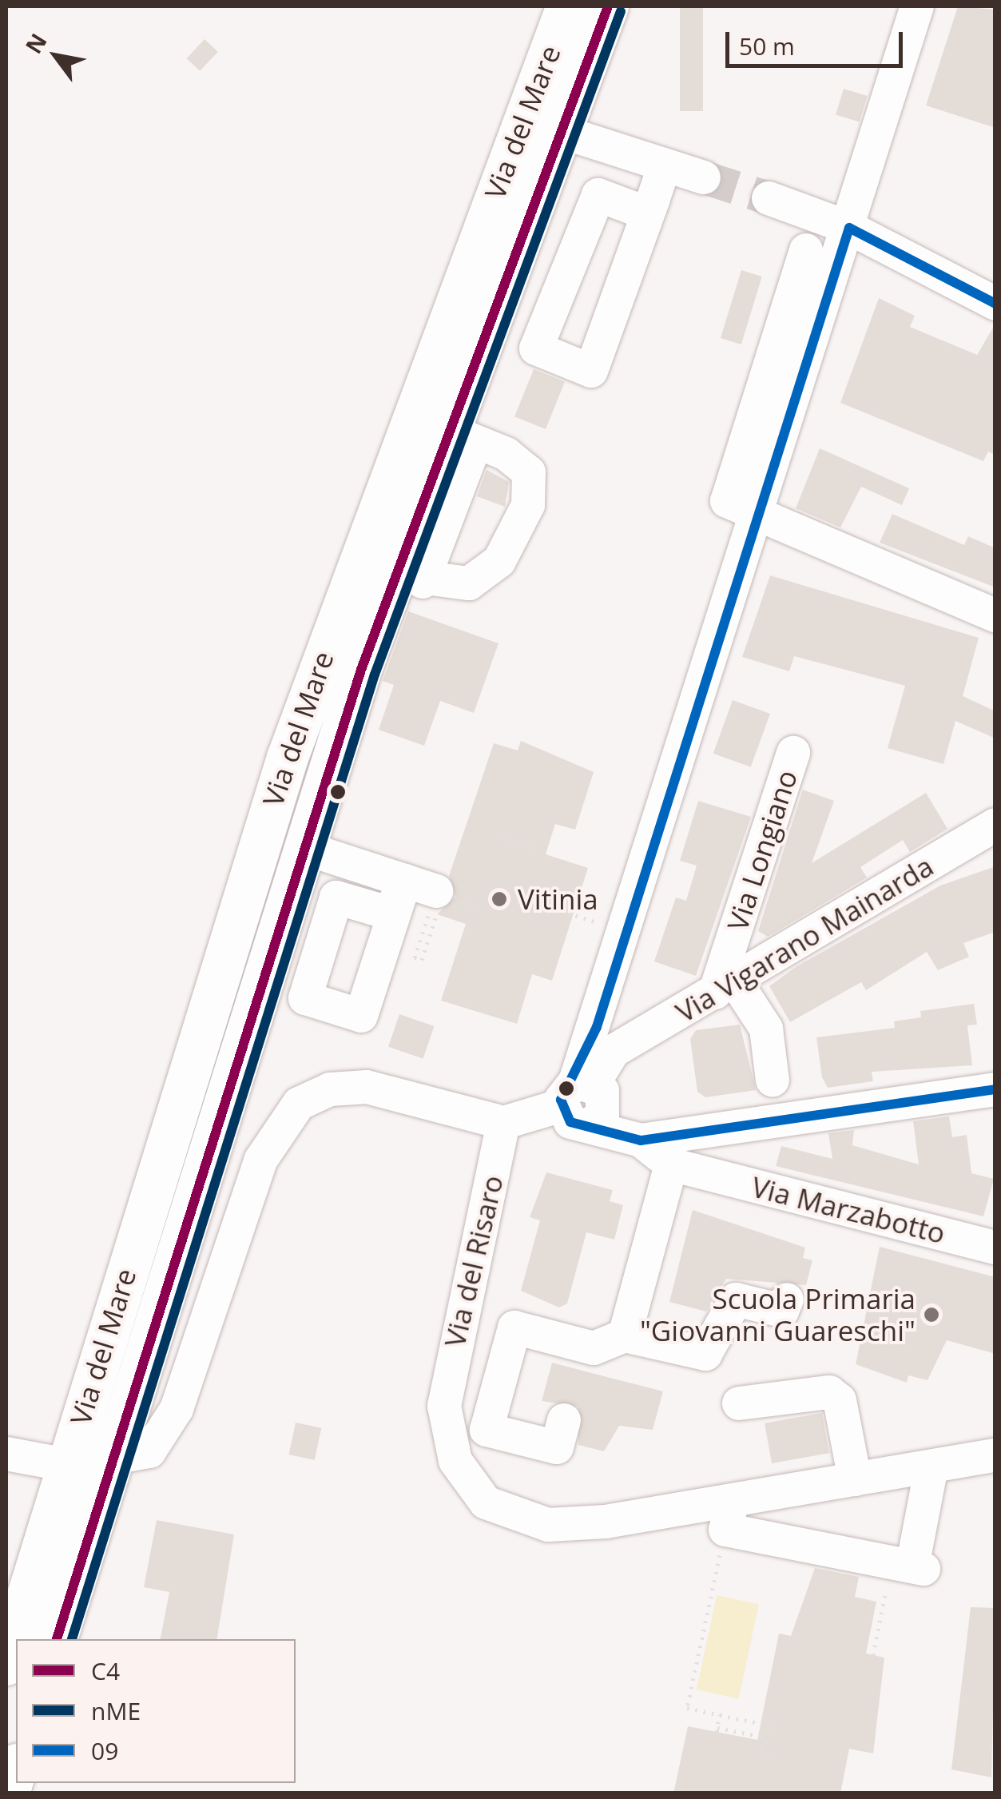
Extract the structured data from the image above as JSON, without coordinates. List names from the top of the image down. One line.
{"streets":{"main road":["Via del Mare"],"street":["Via Longiano","Via Vigarano Mainarda","Via Marzabotto","Via del Risaro"]},"crossings":[["Via Longiano","Via Vigarano Mainarda"]],"places":["Vitinia","Scuola Primaria \"Giovanni Guareschi\""],"lines":["transit line C4","transit line nME","transit line 09"],"legend":["C4","nME","09"],"scale_bar":"50 m","north":"top left"}
